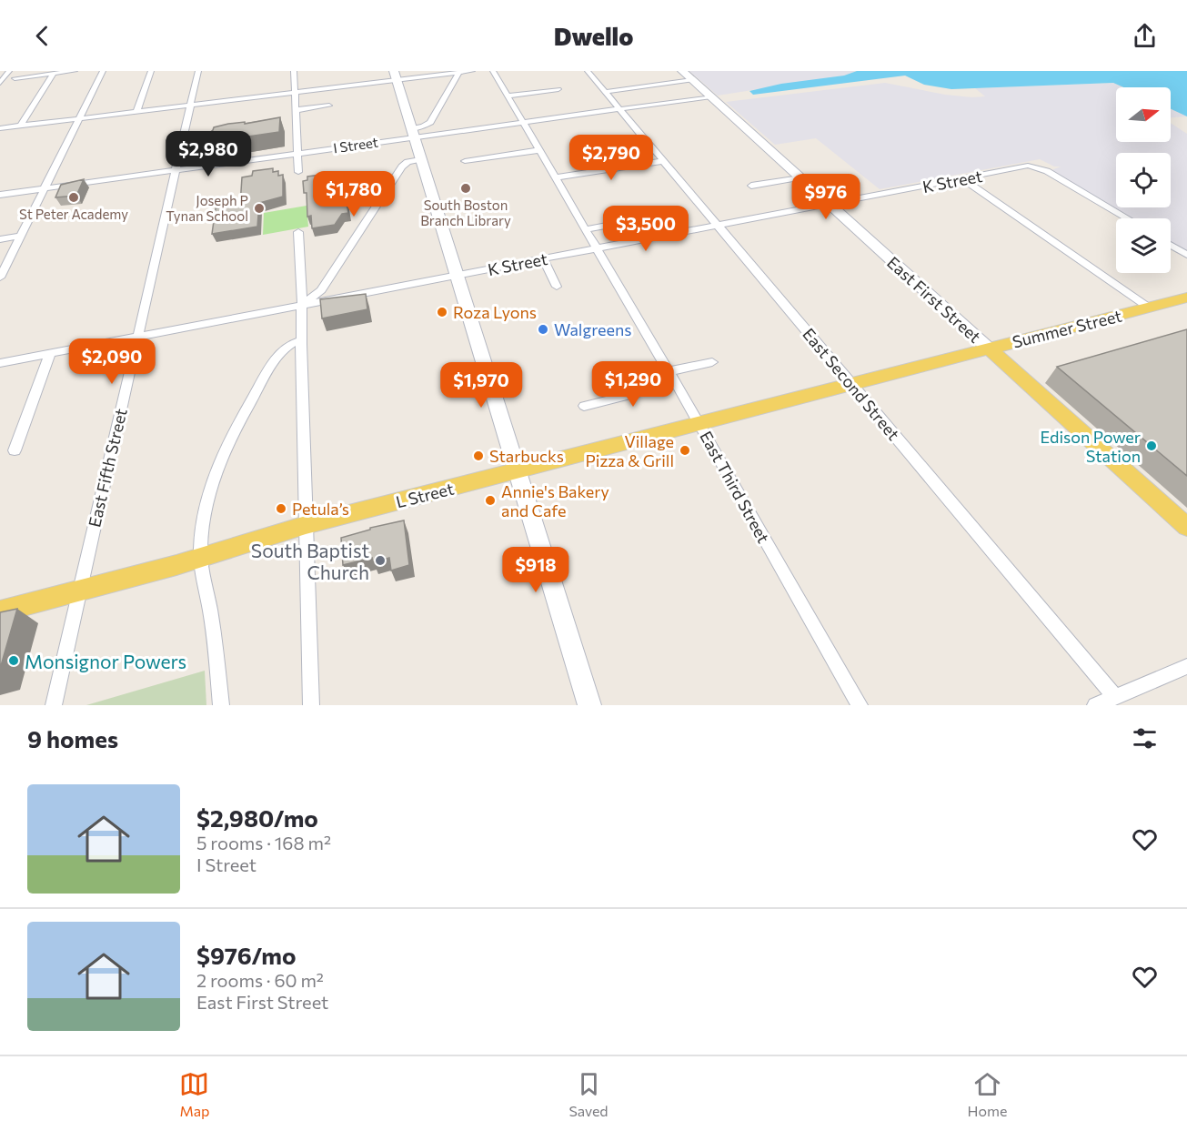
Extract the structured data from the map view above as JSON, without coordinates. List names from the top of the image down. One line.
{"streets":{"main road":["East First Street","Summer Street","L Street"],"street":["I Street","K Street","East Second Street","East Fifth Street","East Third Street"]},"crossings":[["I Street","East First Street"],["I Street","East Second Street"],["I Street","East Fifth Street"],["I Street","East Third Street"],["K Street","East First Street"],["K Street","East Second Street"],["K Street","East Fifth Street"],["K Street","East Third Street"],["East First Street","Summer Street"],["Summer Street","East Second Street"],["Summer Street","L Street"],["East Second Street","L Street"],["East Fifth Street","L Street"],["East Third Street","L Street"]],"places":["South Boston Branch Library","St Peter Academy","Joseph P Tynan School","Roza Lyons","Walgreens","Edison Power Station","Village Pizza & Grill","Starbucks","Annie's Bakery and Cafe","Petula’s","South Baptist Church","Monsignor Powers"],"north":"right","page":{"header":"Dwello","price":["$2,980","$2,790","$1,780","$976","$3,500","$2,090","$1,290","$1,970","$918"],"heading":"9 homes","list":[{"name":"$2,980/mo","note":"5 rooms · 168 m² · I Street"},{"name":"$976/mo","note":"2 rooms · 60 m² · East First Street"}],"tabs":["Map","Saved","Home"]}}
